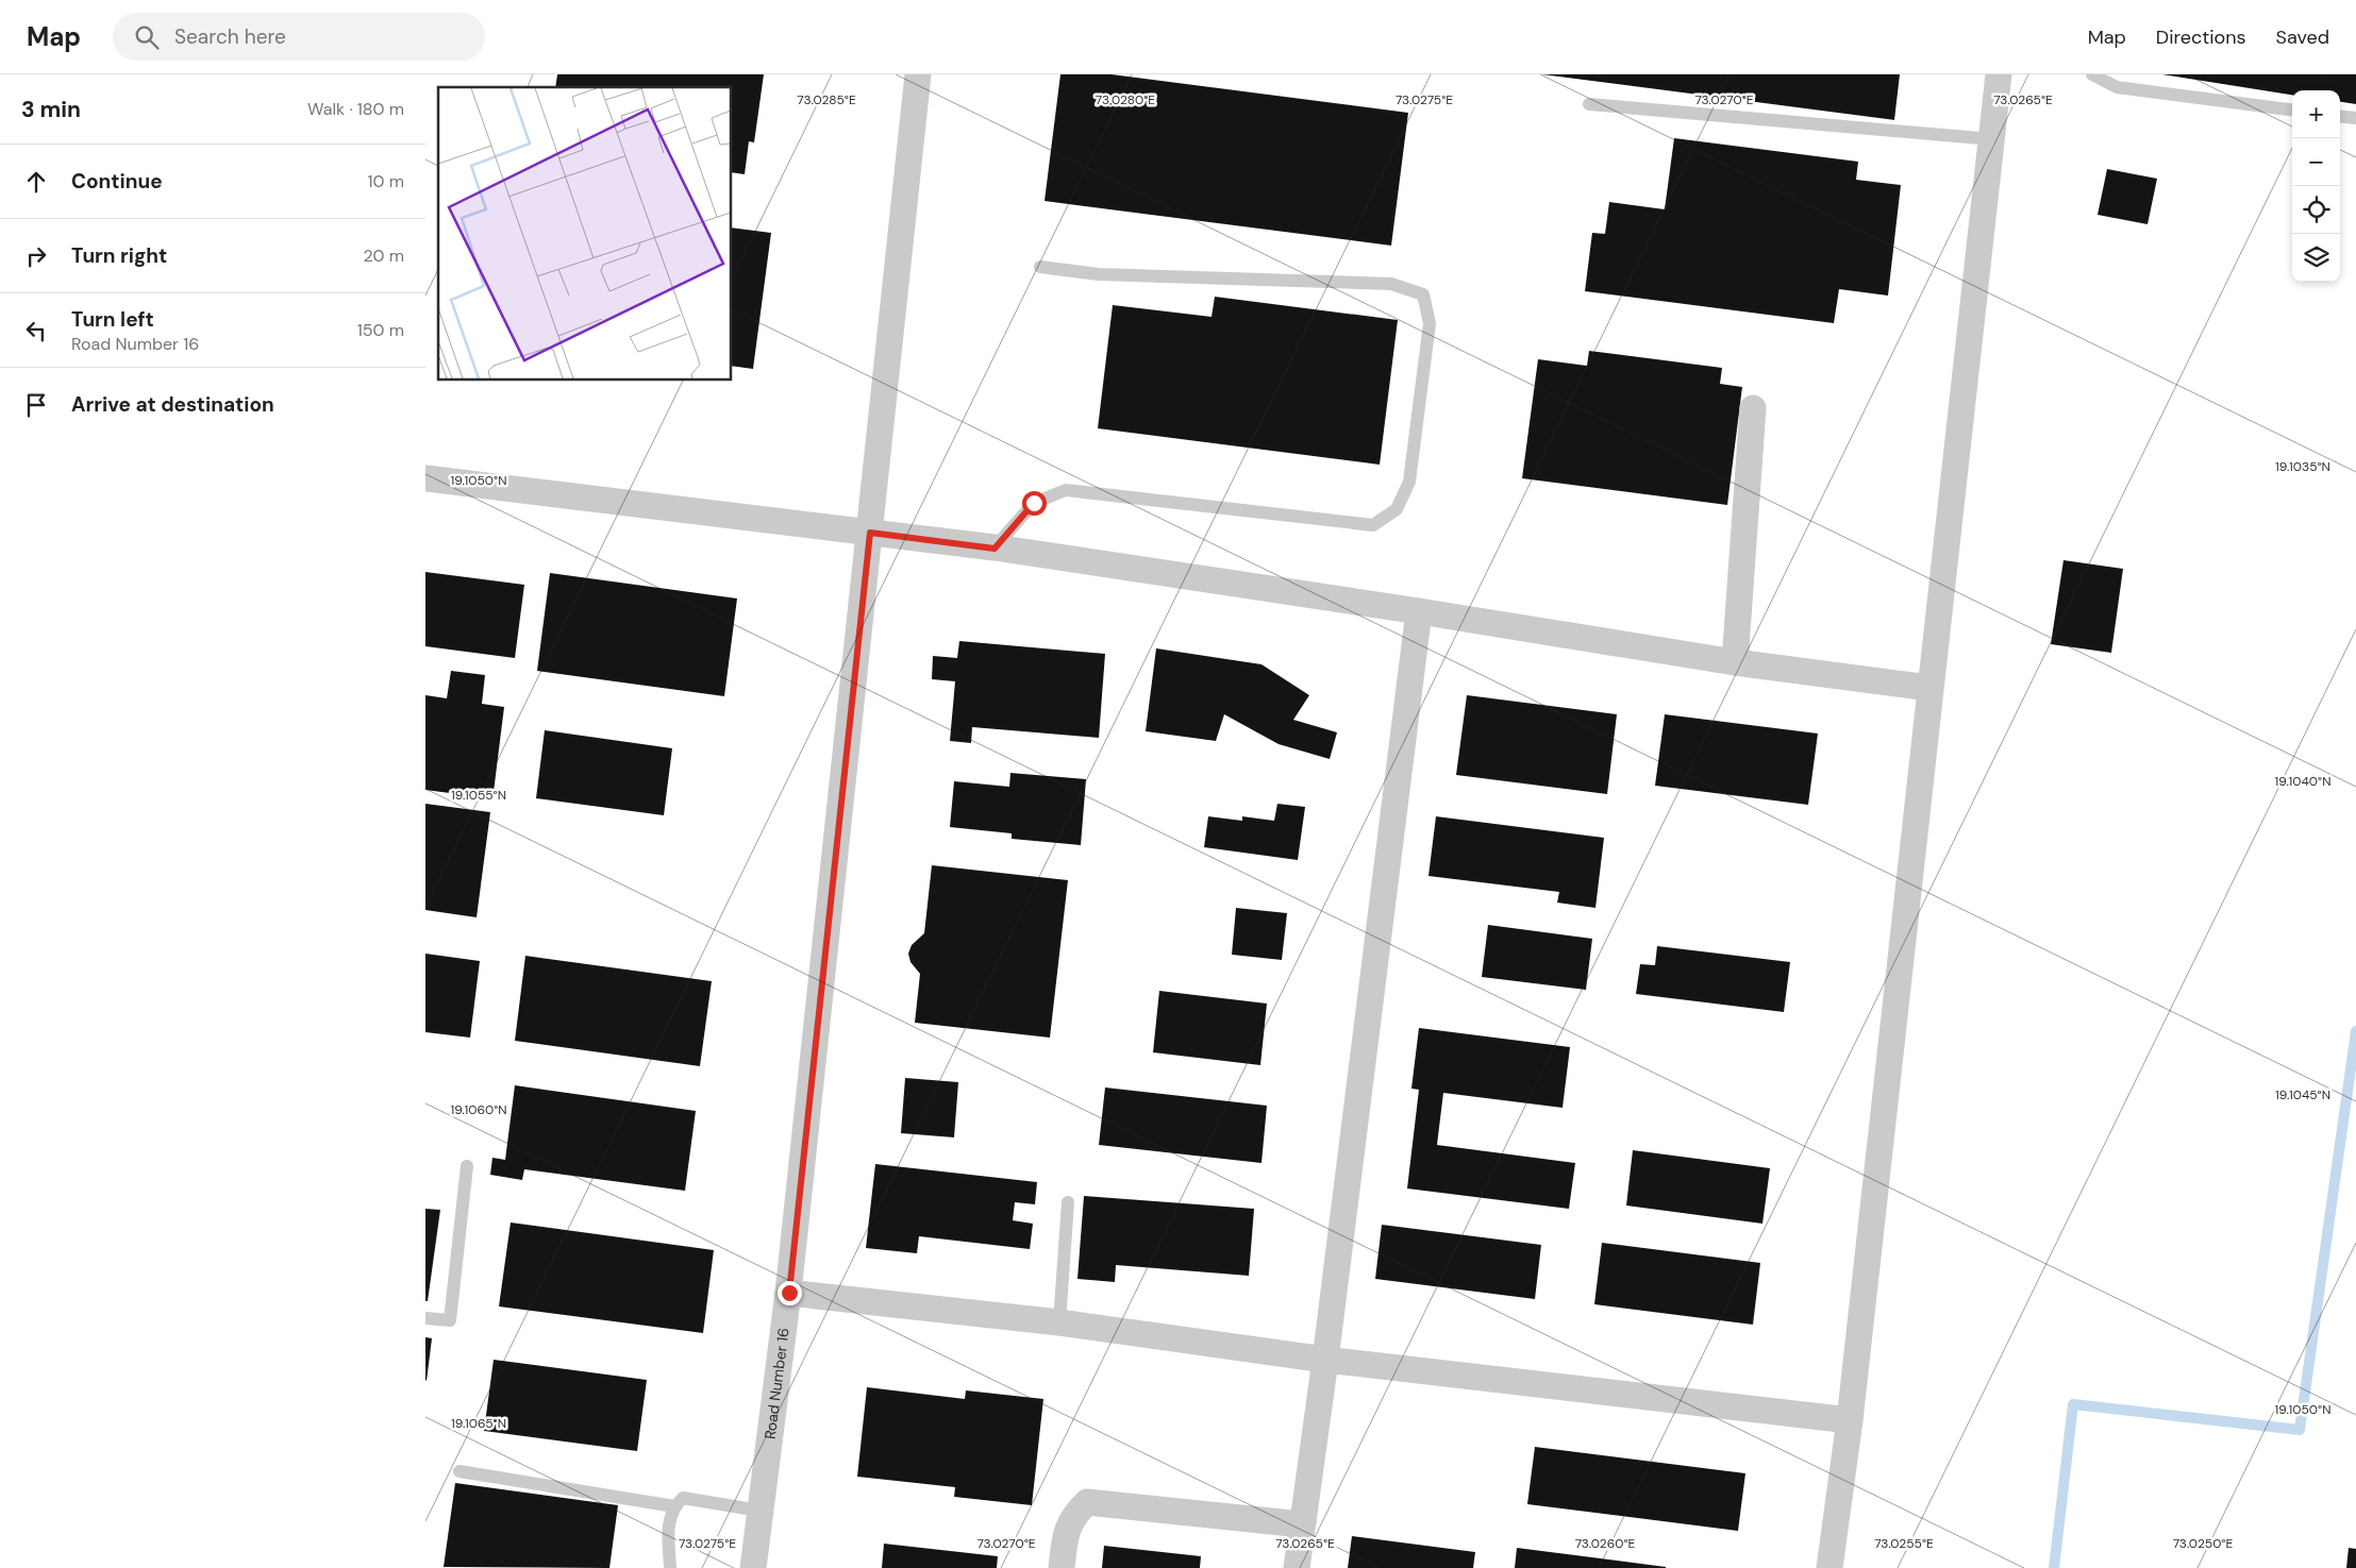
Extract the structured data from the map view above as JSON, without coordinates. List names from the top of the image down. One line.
{"streets":{"street":["Road Number 16"]},"page":{"header":"Map","search":"Search here","nav":["Map","Directions","Saved"],"heading":["3 min","Walk · 180 m"],"map_buttons":["+","−"],"list":[["Continue","10 m"],["Turn right","20 m"],["Turn left","Road Number 16","150 m"],"Arrive at destination"]},"coordinates":["73.0285°E","73.0280°E","73.0275°E","73.0270°E","73.0265°E","19.1035°N","19.1050°N","19.1040°N","19.1055°N","19.1045°N","19.1060°N","19.1065°N","73.0260°E","73.0255°E","73.0250°E"]}
